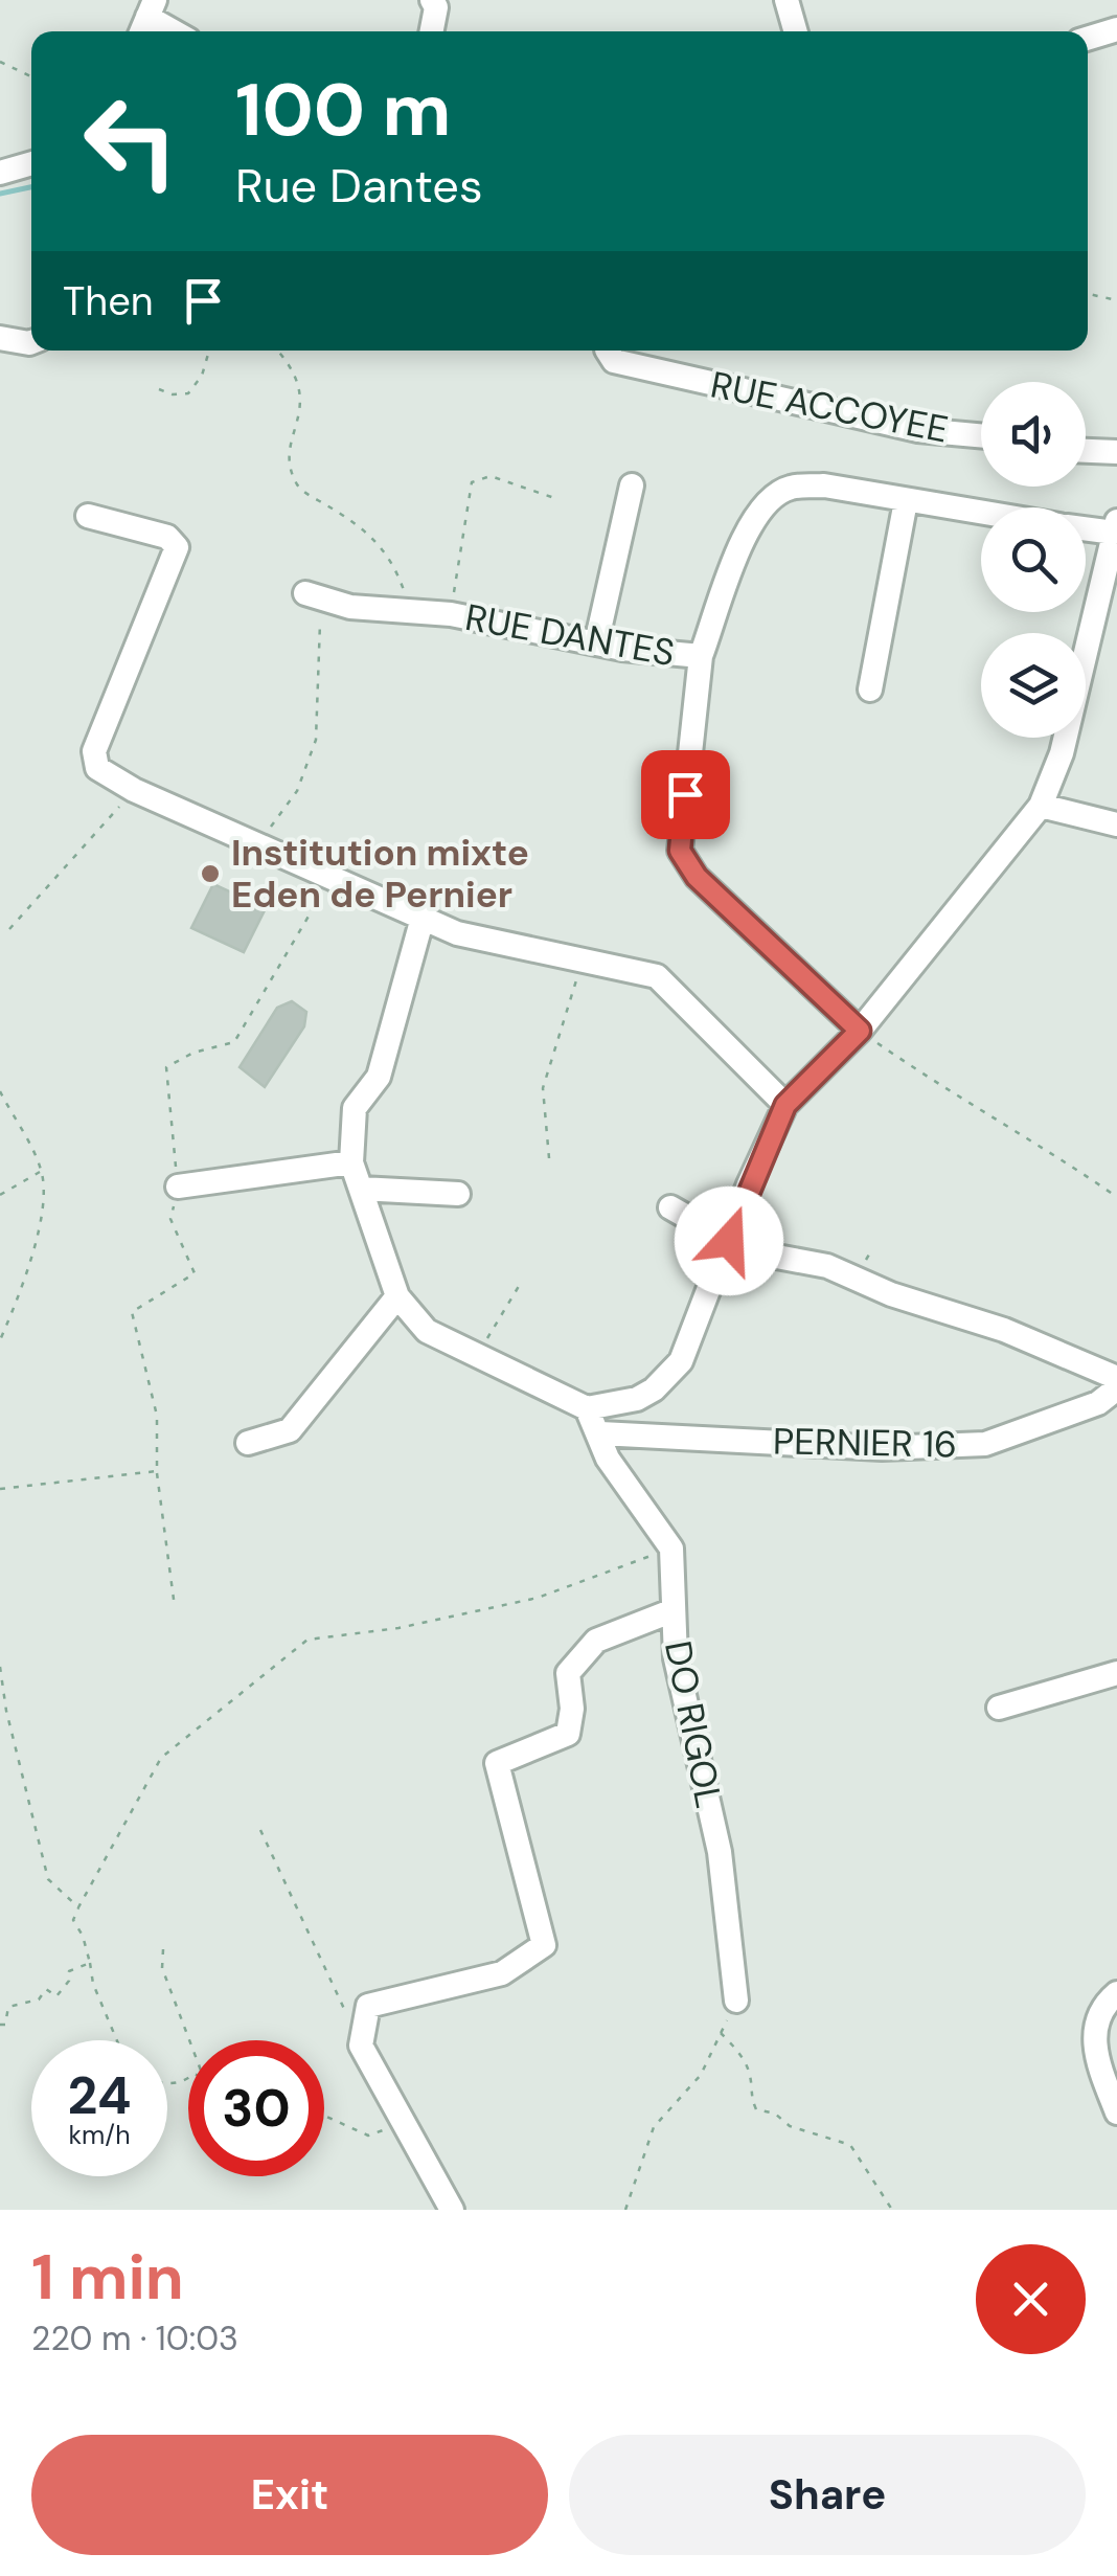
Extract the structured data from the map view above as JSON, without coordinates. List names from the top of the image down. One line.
{"streets":{"street":["RUE ACCOYEE","RUE DANTES","PERNIER 16","DO RIGOL"]},"places":["Institution mixte Eden de Pernier"],"page":{"turn":["100 m","Rue Dantes"],"then":"Then","speed":"24 km/h","limit":"30","heading":["1 min","220 m · 10:03"],"buttons":["Exit","Share"]}}
